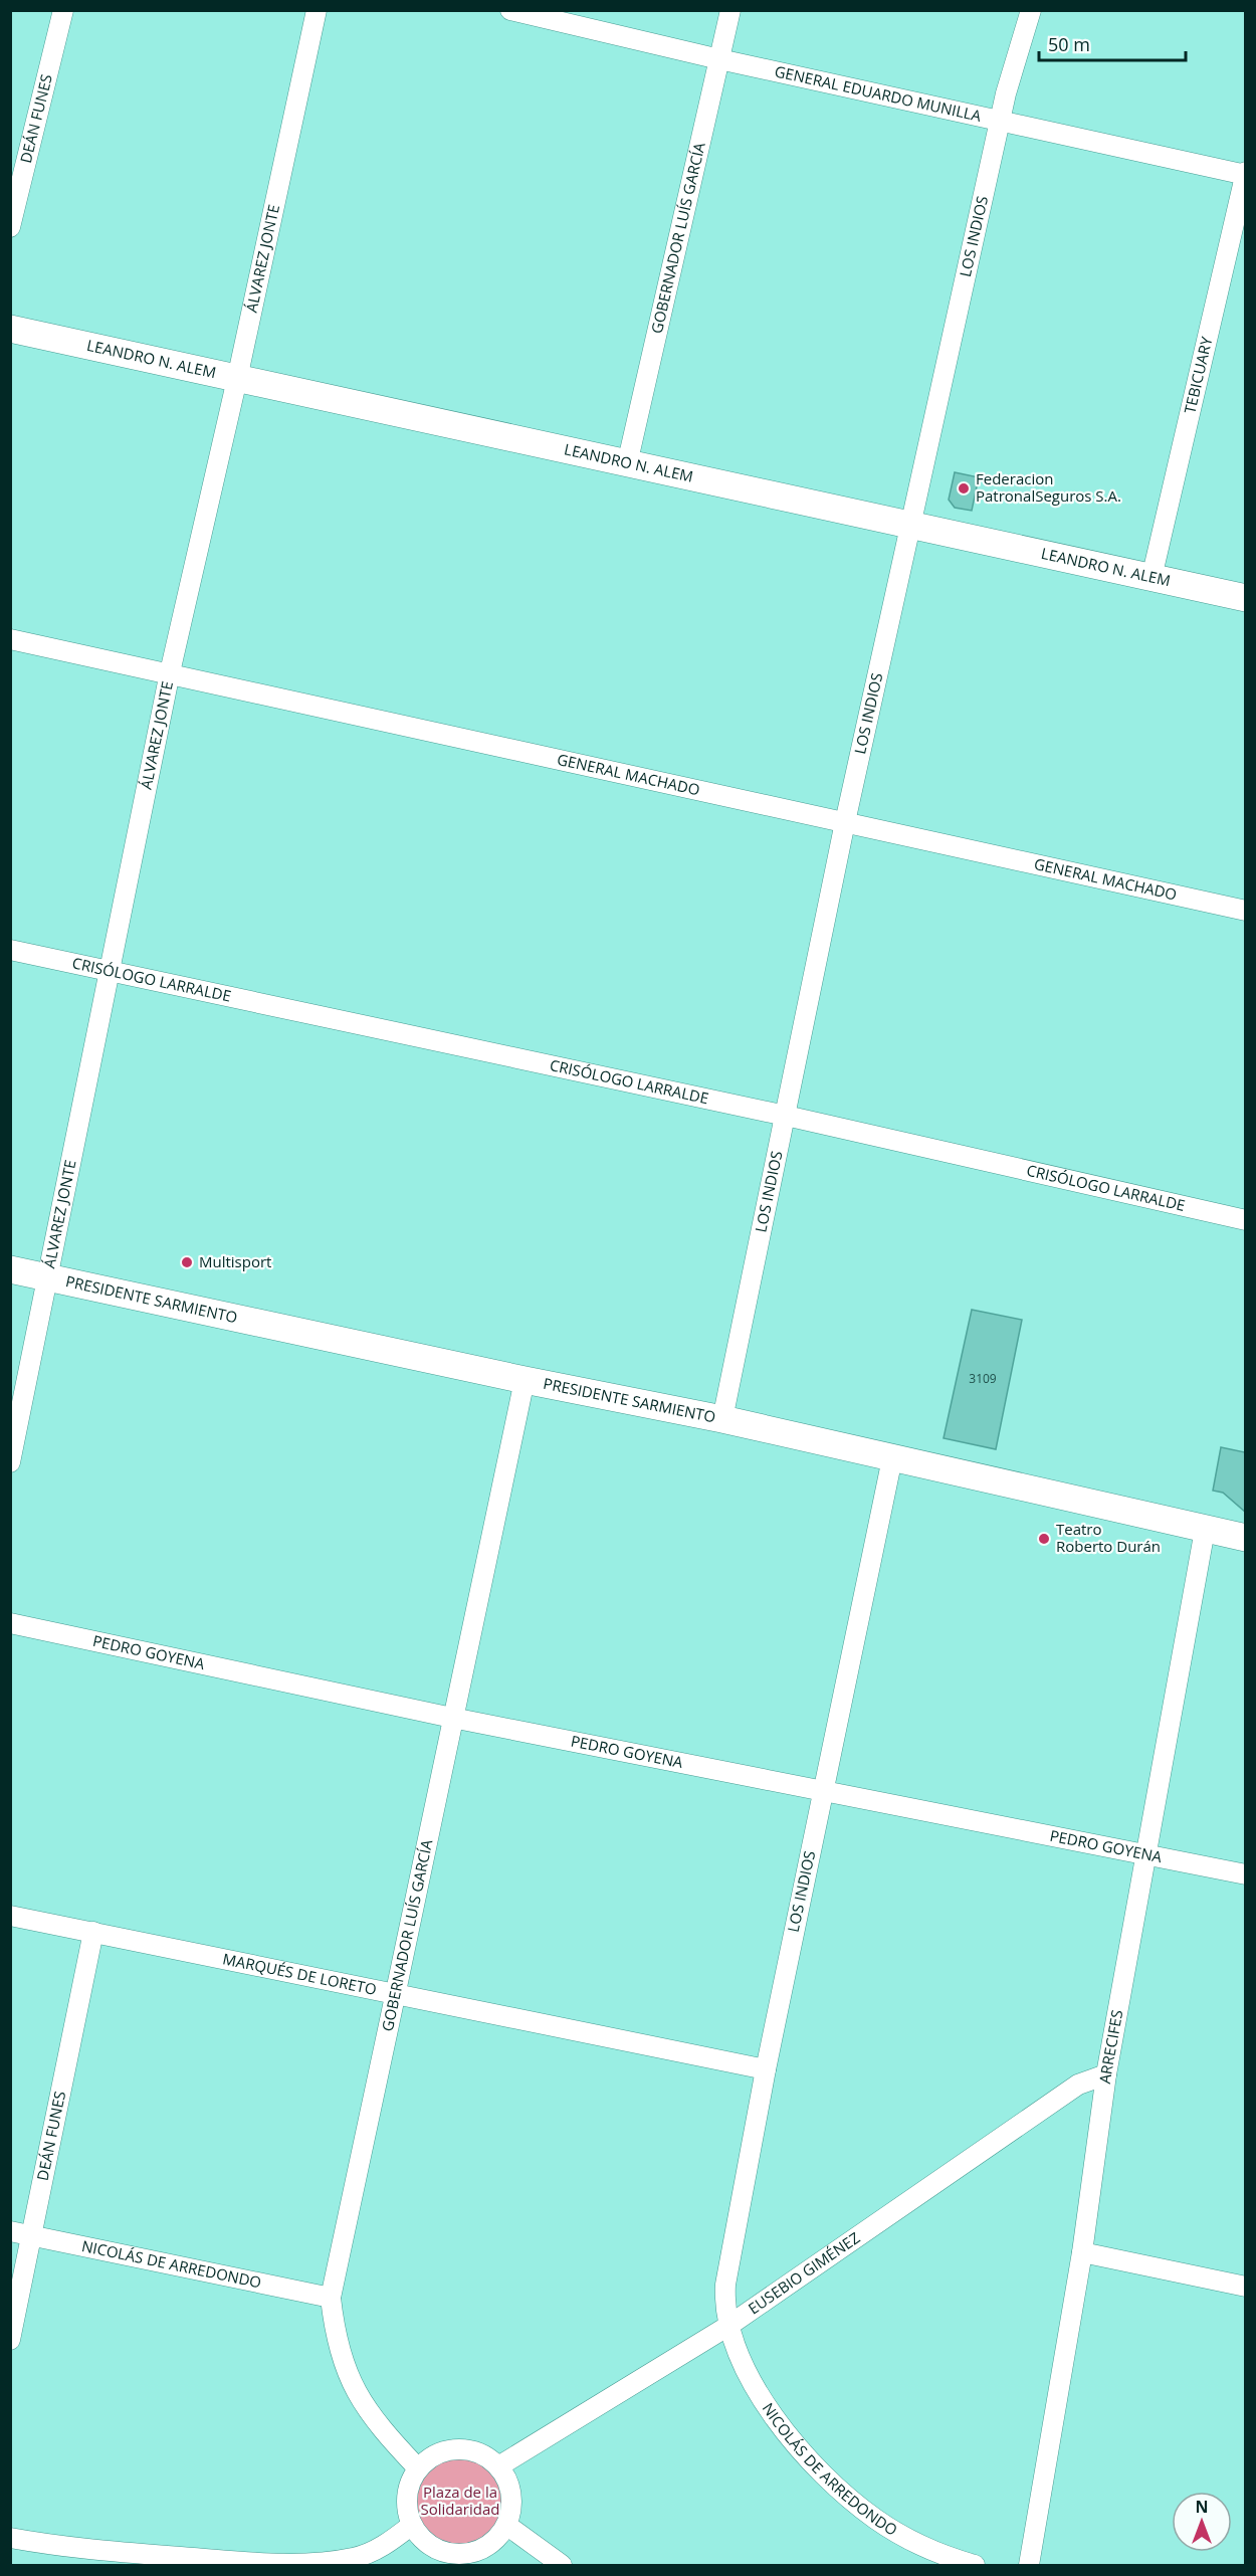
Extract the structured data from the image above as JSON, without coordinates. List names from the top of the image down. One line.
{"streets":{"main road":["LEANDRO N. ALEM","PRESIDENTE SARMIENTO"],"street":["GENERAL EDUARDO MUNILLA","DEÁN FUNES","LOS INDIOS","GOBERNADOR LUÍS GARCÍA","ÁLVAREZ JONTE","TEBICUARY","GENERAL MACHADO","CRISÓLOGO LARRALDE","PEDRO GOYENA","MARQUÉS DE LORETO","ARRECIFES","NICOLÁS DE ARREDONDO","EUSEBIO GIMÉNEZ"]},"crossings":[["GENERAL EDUARDO MUNILLA","LOS INDIOS"],["GENERAL EDUARDO MUNILLA","GOBERNADOR LUÍS GARCÍA"],["GENERAL EDUARDO MUNILLA","TEBICUARY"],["DEÁN FUNES","MARQUÉS DE LORETO"],["DEÁN FUNES","NICOLÁS DE ARREDONDO"],["LOS INDIOS","LEANDRO N. ALEM"],["LOS INDIOS","GENERAL MACHADO"],["LOS INDIOS","CRISÓLOGO LARRALDE"],["LOS INDIOS","PRESIDENTE SARMIENTO"],["LOS INDIOS","PEDRO GOYENA"],["LOS INDIOS","MARQUÉS DE LORETO"],["LOS INDIOS","NICOLÁS DE ARREDONDO"],["LOS INDIOS","EUSEBIO GIMÉNEZ"],["GOBERNADOR LUÍS GARCÍA","LEANDRO N. ALEM"],["GOBERNADOR LUÍS GARCÍA","PRESIDENTE SARMIENTO"],["GOBERNADOR LUÍS GARCÍA","PEDRO GOYENA"],["GOBERNADOR LUÍS GARCÍA","MARQUÉS DE LORETO"],["GOBERNADOR LUÍS GARCÍA","NICOLÁS DE ARREDONDO"],["GOBERNADOR LUÍS GARCÍA","EUSEBIO GIMÉNEZ"],["ÁLVAREZ JONTE","LEANDRO N. ALEM"],["ÁLVAREZ JONTE","GENERAL MACHADO"],["ÁLVAREZ JONTE","CRISÓLOGO LARRALDE"],["ÁLVAREZ JONTE","PRESIDENTE SARMIENTO"],["LEANDRO N. ALEM","TEBICUARY"],["PRESIDENTE SARMIENTO","ARRECIFES"],["PEDRO GOYENA","ARRECIFES"],["ARRECIFES","EUSEBIO GIMÉNEZ"],["NICOLÁS DE ARREDONDO","EUSEBIO GIMÉNEZ"]],"parks":["Plaza de la Solidaridad"],"places":["Federacion PatronalSeguros S.A.","Multisport","Teatro Roberto Durán"],"house_numbers":["3109"],"scale_bar":"50 m","north":"top"}
